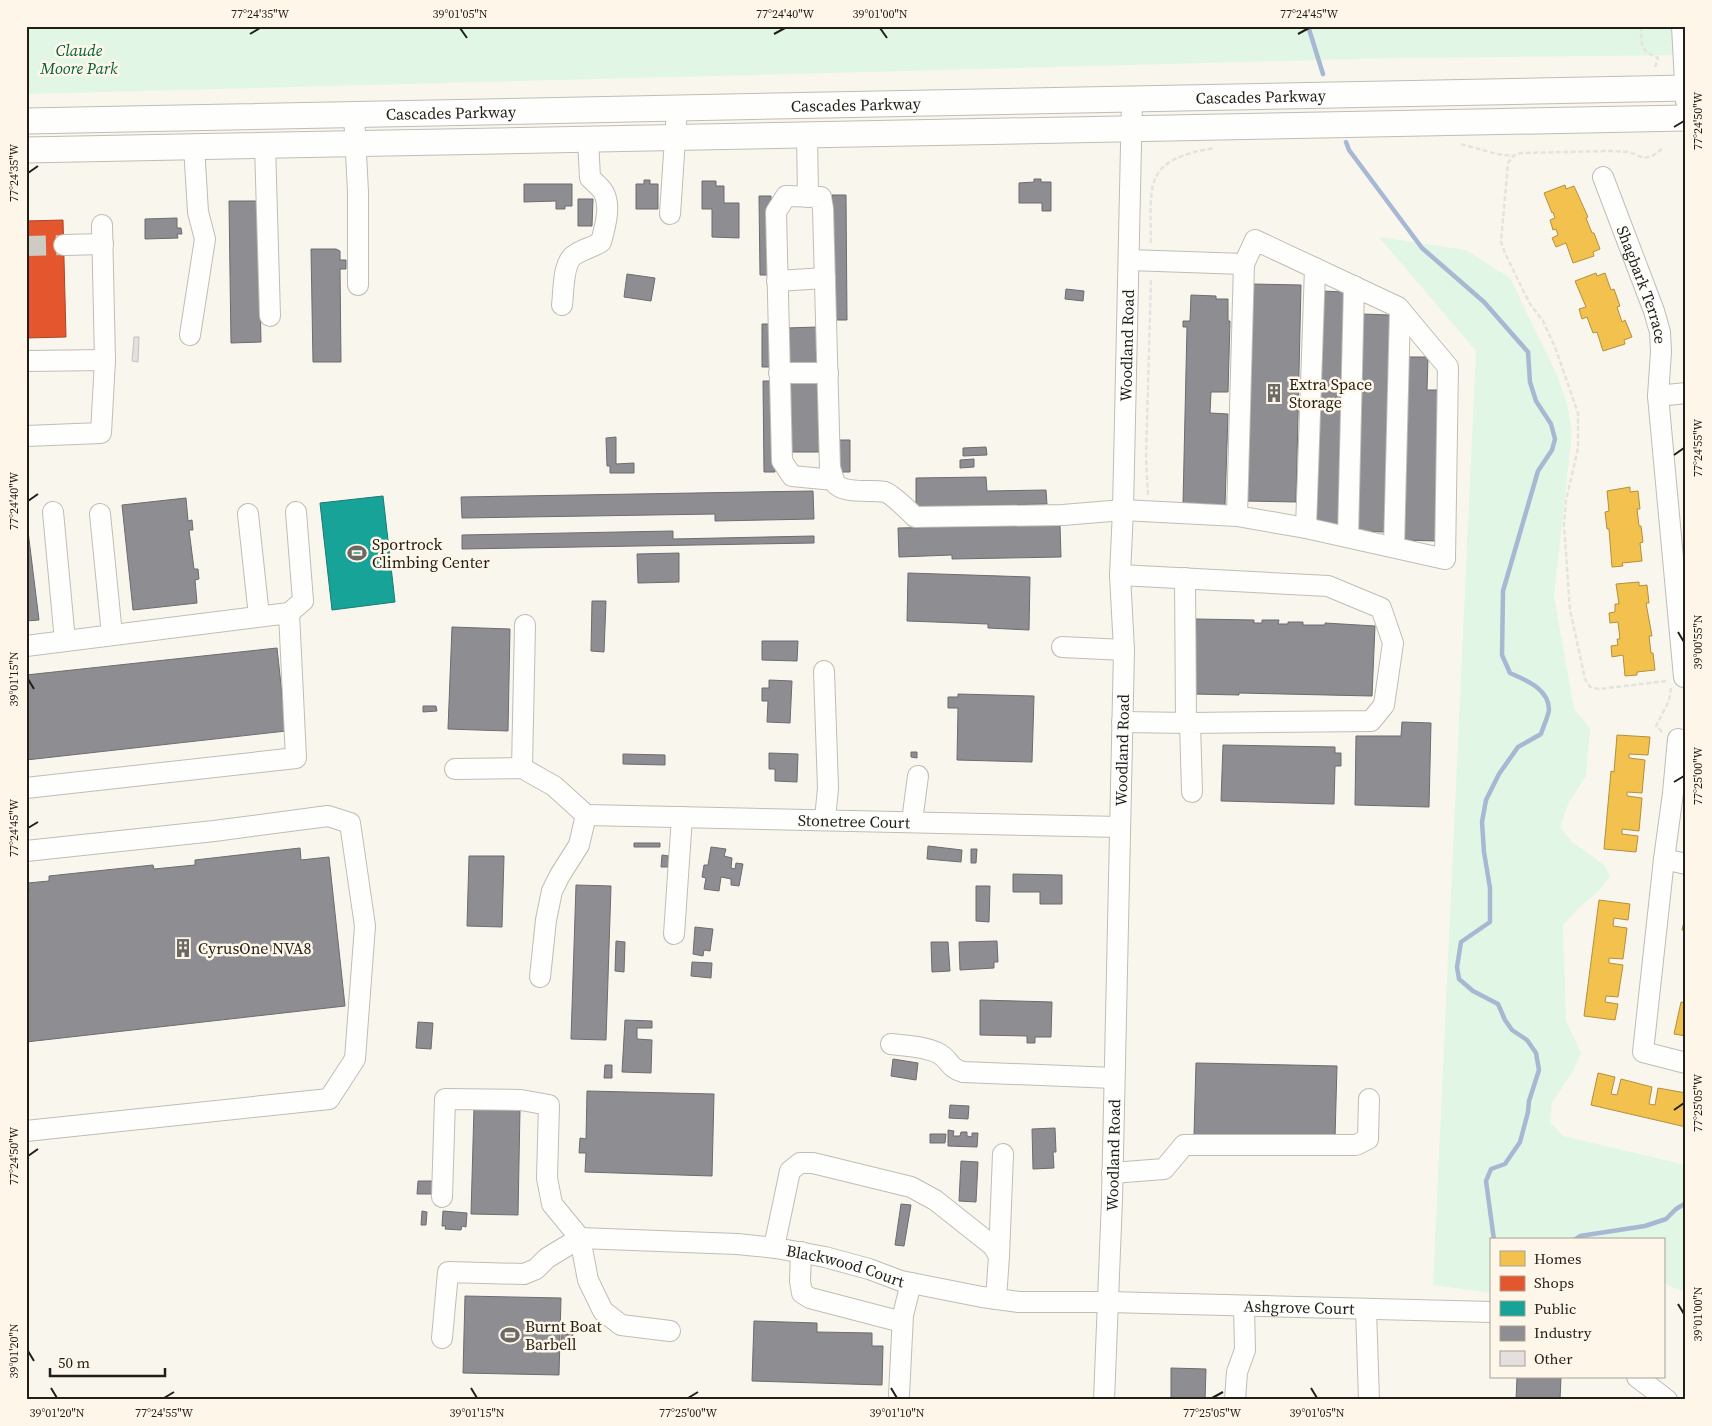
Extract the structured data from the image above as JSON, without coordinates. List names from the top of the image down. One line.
{"streets":{"main road":["Cascades Parkway"],"street":["Shagbark Terrace","Woodland Road","Stonetree Court","Blackwood Court","Ashgrove Court"]},"crossings":[["Cascades Parkway","Woodland Road"],["Woodland Road","Stonetree Court"],["Woodland Road","Blackwood Court"],["Woodland Road","Ashgrove Court"],["Blackwood Court","Ashgrove Court"]],"parks":["Claude Moore Park"],"places":{"building":["Extra Space Storage","CyrusOne NVA8"],"sports":["Sportrock Climbing Center","Burnt Boat Barbell"]},"legend":["Homes","Shops","Public","Industry","Other"],"scale_bar":"50 m","coordinates":["77°24'35\"W","39°01'05\"N","77°24'40\"W","39°01'00\"N","77°24'45\"W","77°24'50\"W","77°24'55\"W","39°00'55\"N","39°01'15\"N","77°25'00\"W","77°25'05\"W","39°01'20\"N","39°01'10\"N"]}
